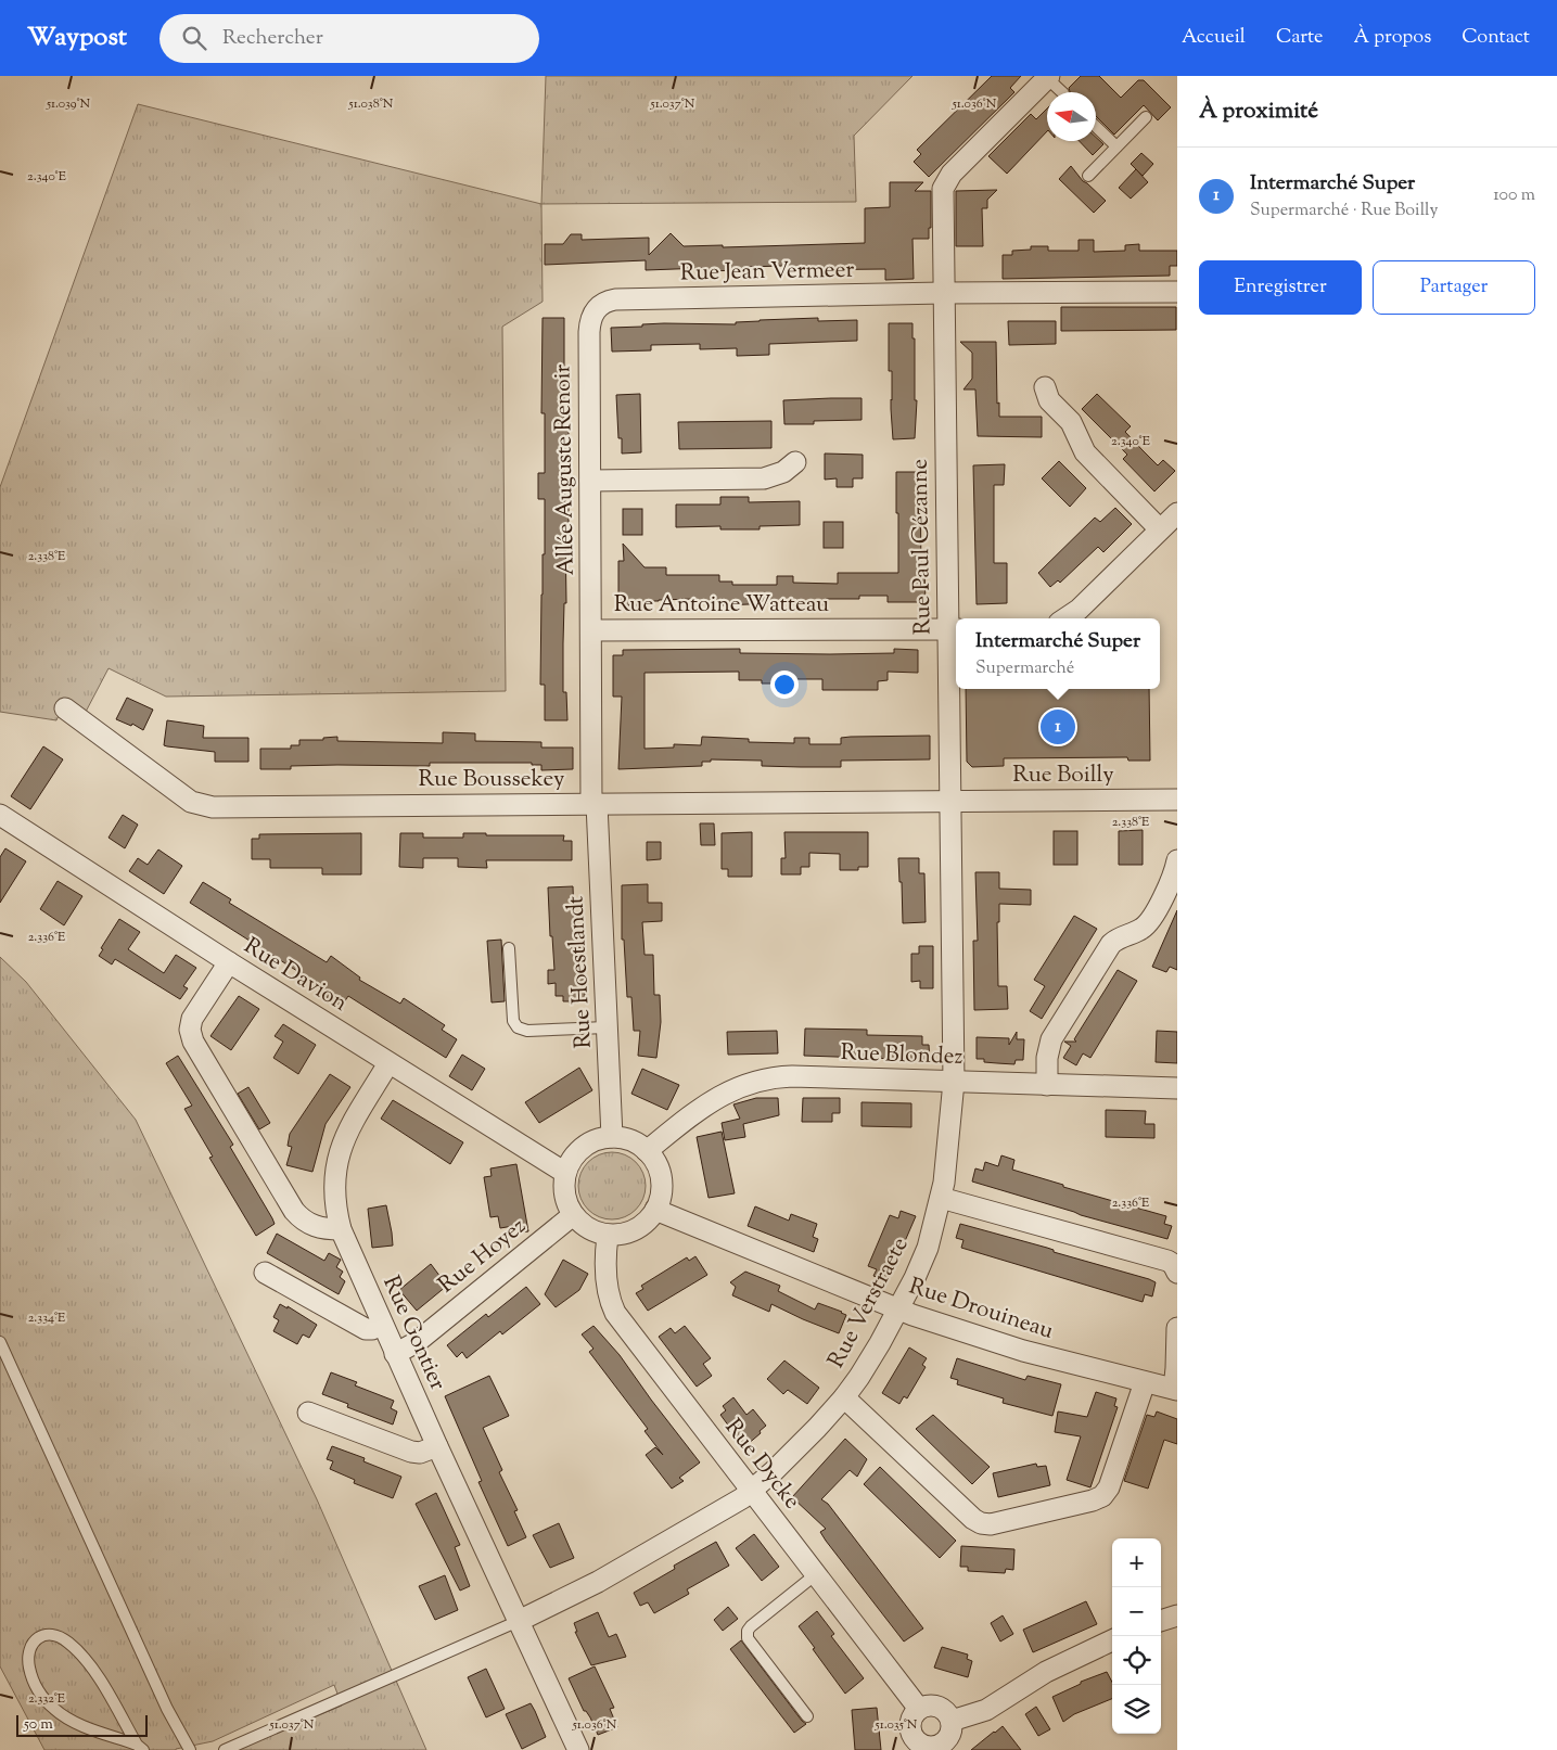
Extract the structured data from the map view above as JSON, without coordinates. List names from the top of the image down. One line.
{"streets":{"street":["Rue Jean Vermeer","Allée Auguste Renoir","Rue Paul Cézanne","Rue Antoine Watteau","Rue Boilly","Rue Boussekey","Rue Hoestlandt","Rue Davion","Rue Blondez","Rue Hoyez","Rue Verstraete","Rue Drouineau","Rue Gontier","Rue Dycke"]},"crossings":[["Rue Jean Vermeer","Allée Auguste Renoir"],["Rue Jean Vermeer","Rue Paul Cézanne"],["Allée Auguste Renoir","Rue Antoine Watteau"],["Rue Paul Cézanne","Rue Antoine Watteau"],["Rue Paul Cézanne","Rue Boilly"],["Rue Paul Cézanne","Rue Boussekey"],["Rue Paul Cézanne","Rue Verstraete"],["Rue Antoine Watteau","Rue Boussekey"],["Rue Antoine Watteau","Rue Hoestlandt"],["Rue Boilly","Rue Boussekey"],["Rue Boilly","Rue Verstraete"],["Rue Boussekey","Rue Hoestlandt"],["Rue Boussekey","Rue Verstraete"],["Rue Hoestlandt","Rue Davion"],["Rue Hoestlandt","Rue Blondez"],["Rue Hoestlandt","Rue Hoyez"],["Rue Hoestlandt","Rue Drouineau"],["Rue Hoestlandt","Rue Dycke"],["Rue Davion","Rue Blondez"],["Rue Davion","Rue Hoyez"],["Rue Davion","Rue Drouineau"],["Rue Davion","Rue Gontier"],["Rue Davion","Rue Dycke"],["Rue Blondez","Rue Hoyez"],["Rue Blondez","Rue Verstraete"],["Rue Blondez","Rue Drouineau"],["Rue Blondez","Rue Dycke"],["Rue Hoyez","Rue Drouineau"],["Rue Hoyez","Rue Gontier"],["Rue Hoyez","Rue Dycke"],["Rue Verstraete","Rue Drouineau"],["Rue Verstraete","Rue Gontier"],["Rue Verstraete","Rue Dycke"],["Rue Drouineau","Rue Dycke"]],"scale_bar":"50 m","north":"left","page":{"header":"Waypost","search":"Rechercher","nav":["Accueil","Carte","À propos","Contact"],"heading":"À proximité","list":[{"mark":"1","name":"Intermarché Super","note":"Supermarché · Rue Boilly","value":"100 m"}],"buttons":["Enregistrer","Partager"],"popup":["Intermarché Super","Supermarché"],"pins":"1","map_buttons":["+","−"],"scale":"50 m"},"coordinates":["51.039°N","51.038°N","51.037°N","51.036°N","2.340°E","2.338°E","2.336°E","2.334°E","2.332°E","51.035°N"]}
